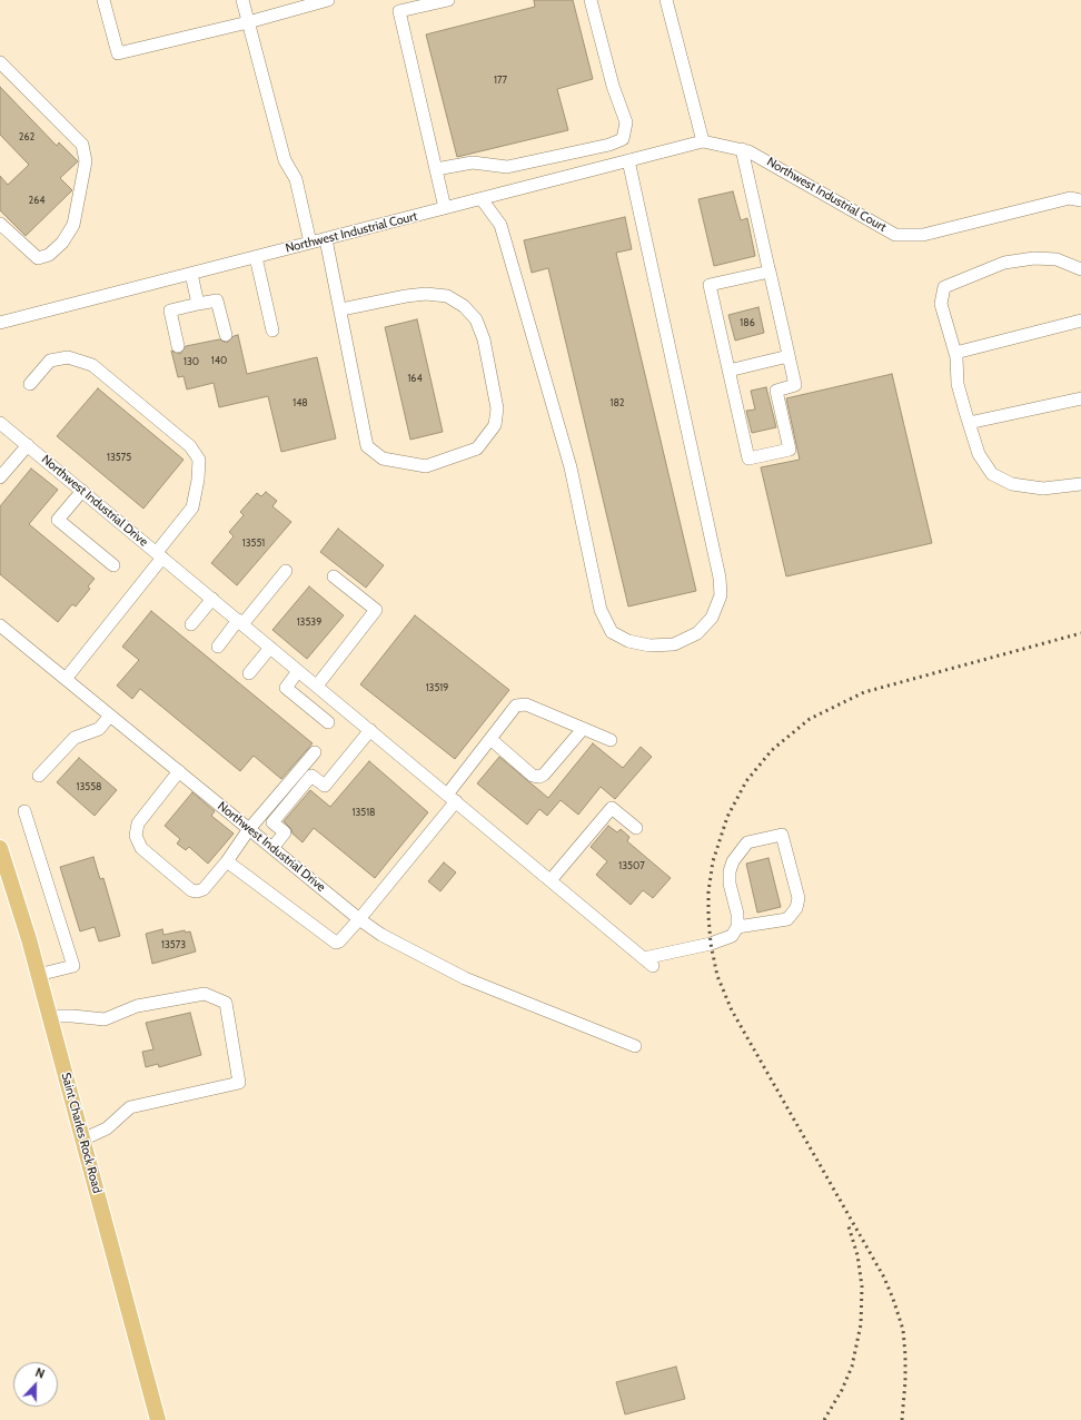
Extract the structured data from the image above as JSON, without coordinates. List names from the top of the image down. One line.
{"streets":{"main road":["Saint Charles Rock Road"],"street":["Northwest Industrial Court","Northwest Industrial Drive"]},"house_numbers":["177","262","264","186","140","130","164","148","182","13575","13551","13539","13519","13558","13518","13507","13573"],"north":"top"}
